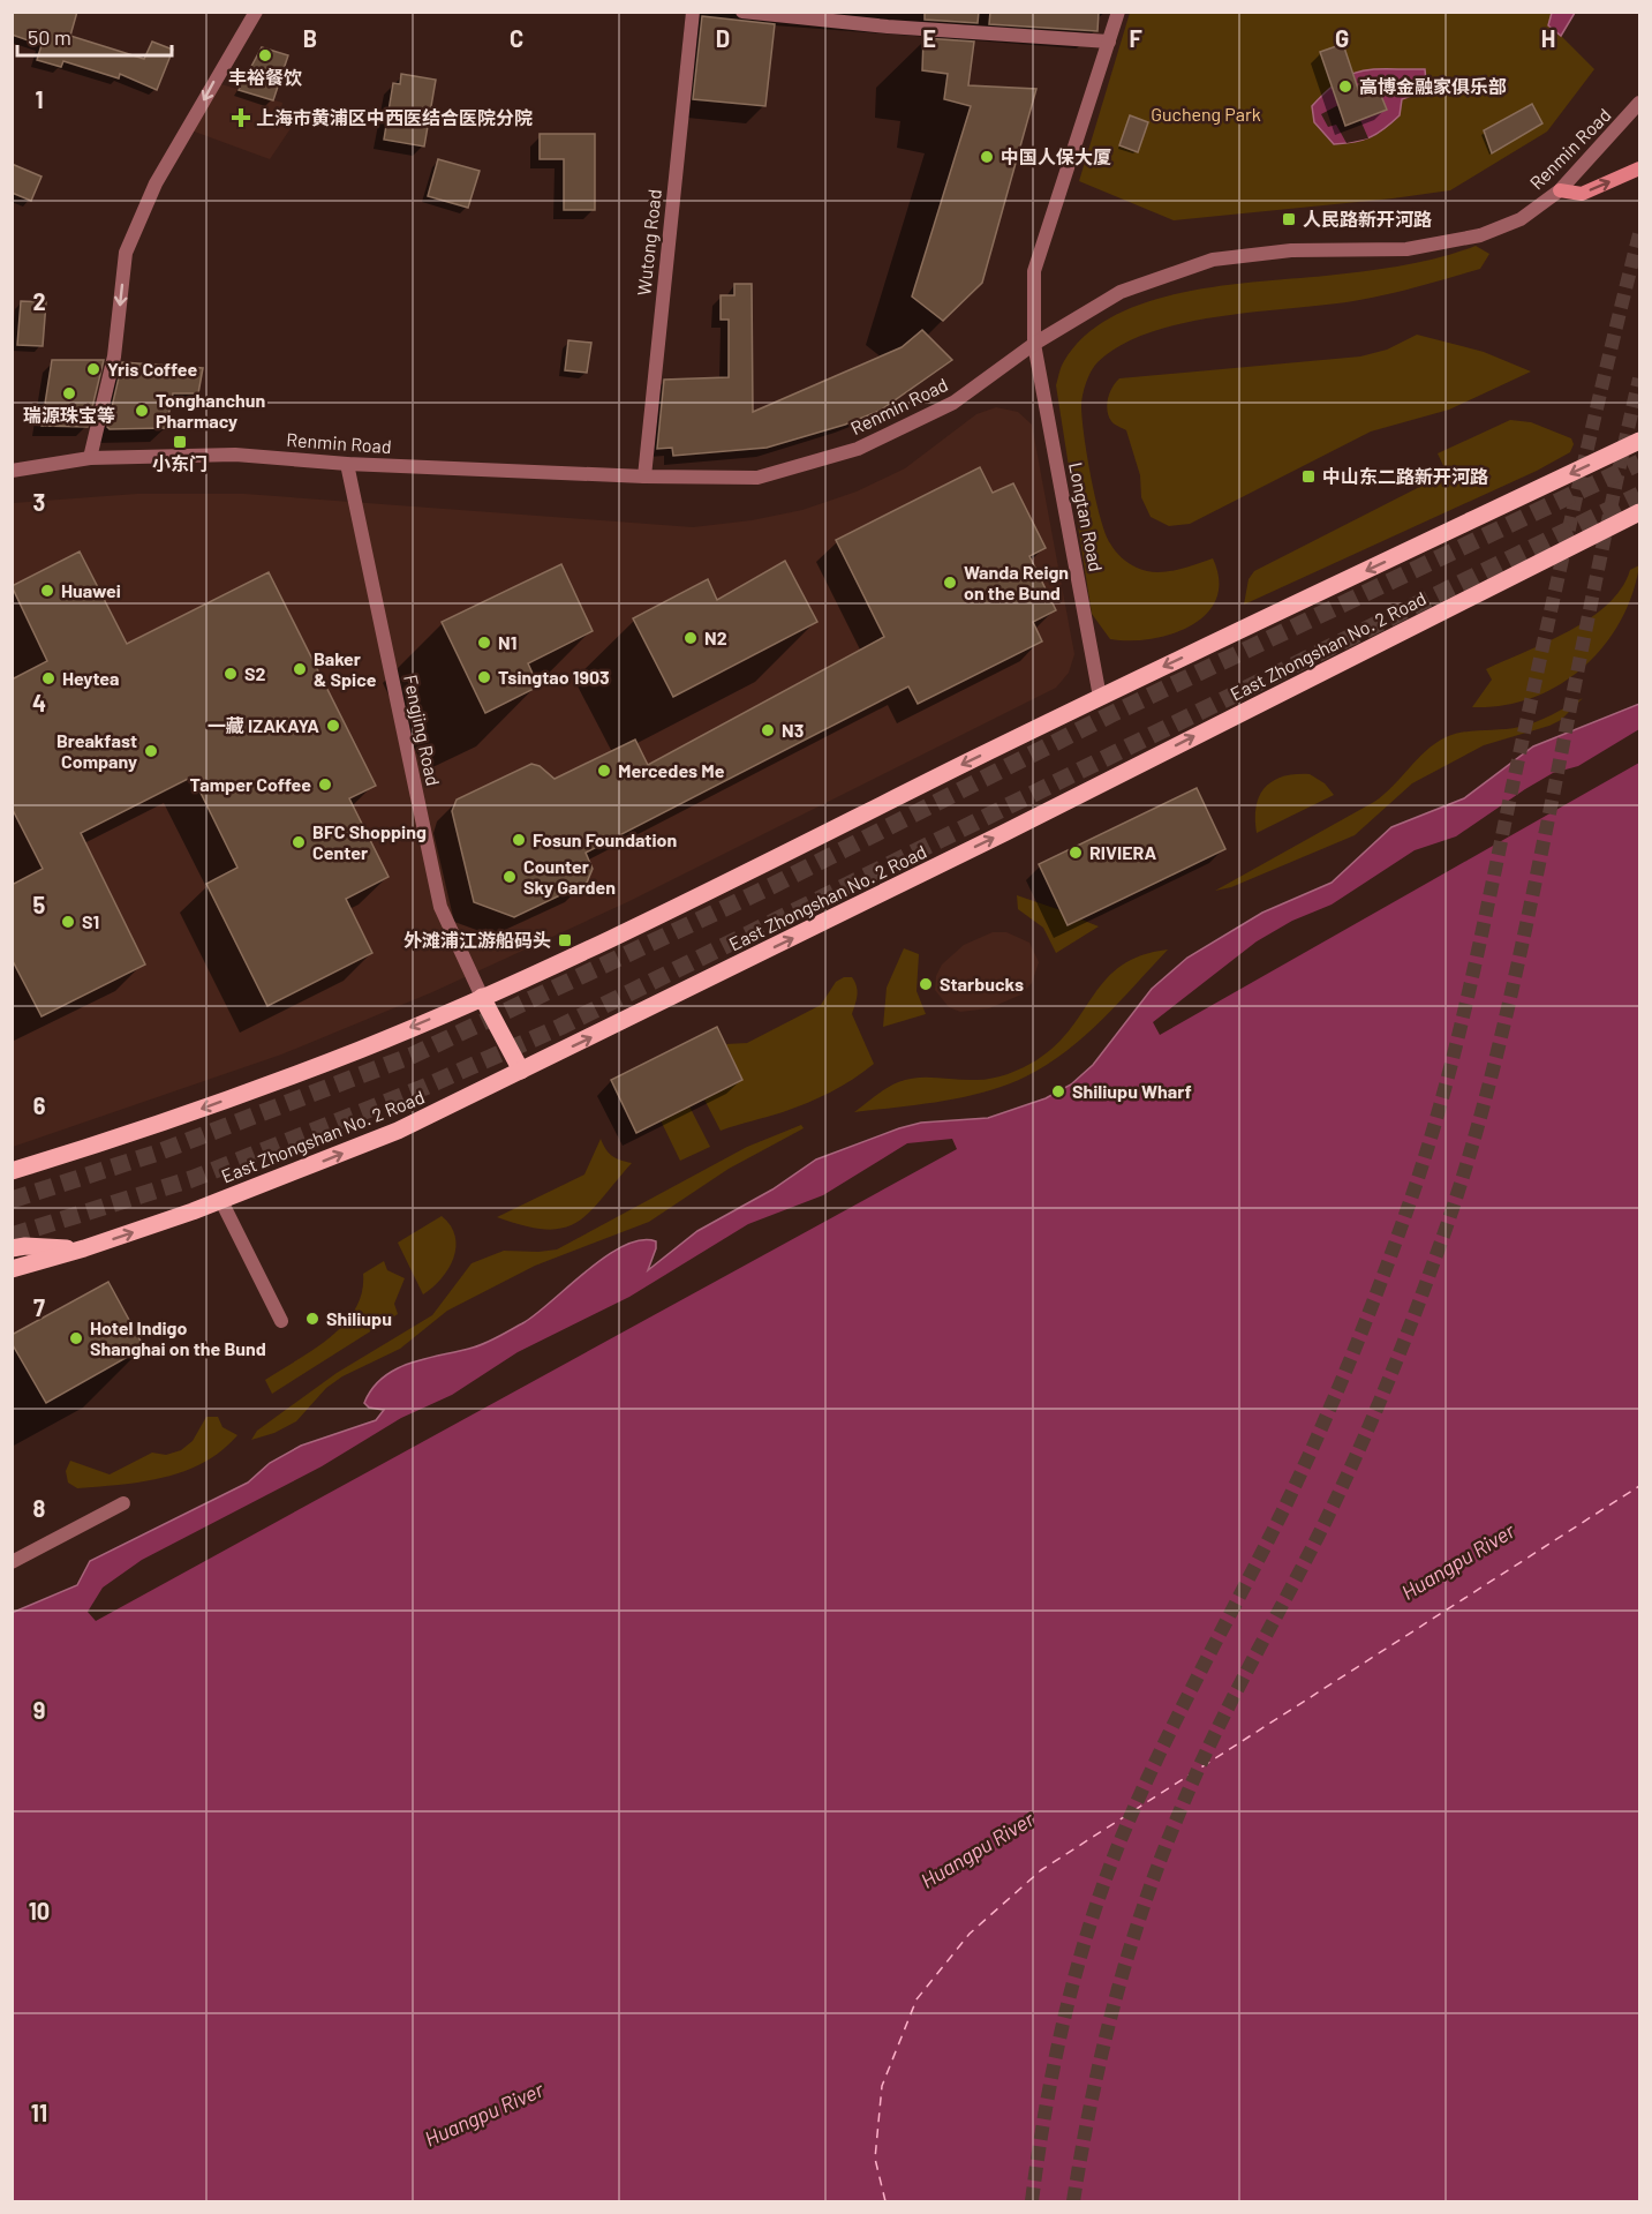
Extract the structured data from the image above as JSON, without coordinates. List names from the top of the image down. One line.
{"streets":{"main road":["East Zhongshan No. 2 Road"],"street":["Renmin Road","Wutong Road","Longtan Road","Fengjing Road"]},"crossings":[["Renmin Road","Wutong Road"],["Renmin Road","Longtan Road"],["Renmin Road","Fengjing Road"]],"water":["Huangpu River"],"parks":["Gucheng Park"],"places":{"other":["丰裕餐饮","高博金融家俱乐部","中国人保大厦","Yris Coffee","瑞源珠宝等","Tonghanchun Pharmacy","Wanda Reign on the Bund","Huawei","N2","N1","Baker & Spice","S2","Tsingtao 1903","Heytea","一藏 IZAKAYA","N3","Breakfast Company","Mercedes Me","Tamper Coffee","Fosun Foundation","BFC Shopping Center","RIVIERA","Counter Sky Garden","S1","Starbucks","Shiliupu Wharf","Shiliupu","Hotel Indigo Shanghai on the Bund"],"health":["上海市黄浦区中西医结合医院分院"],"transit":["人民路新开河路","小东门","中山东二路新开河路","外滩浦江游船码头"]},"scale_bar":"50 m","grid":{"columns":["B","C","D","E","F","G","H"],"rows":["1","2","3","4","5","6","7","8","9","10","11"]}}
